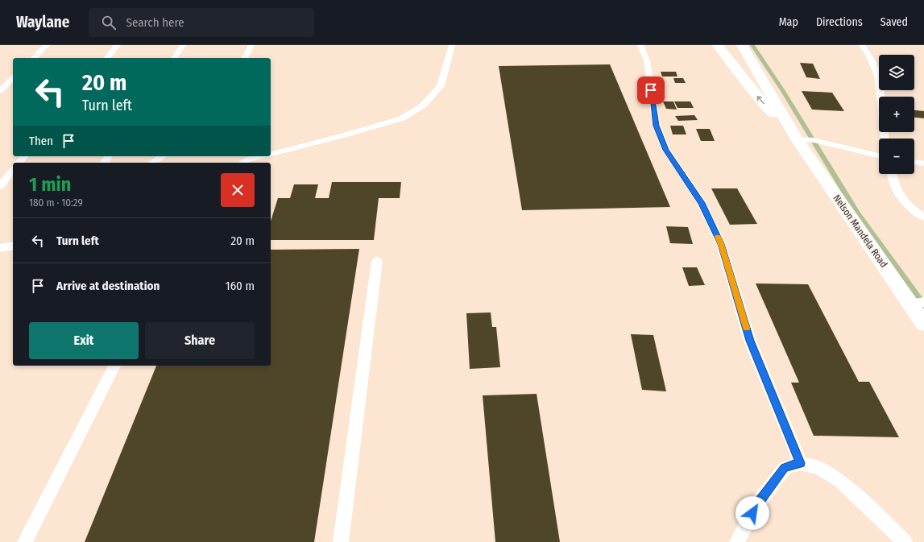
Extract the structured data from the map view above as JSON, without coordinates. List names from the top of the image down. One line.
{"streets":{"main road":["Nelson Mandela Road"]},"page":{"header":"Waylane","search":"Search here","nav":["Map","Directions","Saved"],"map_buttons":["+","−"],"turn":["20 m","Turn left"],"then":"Then","heading":["1 min","180 m · 10:29"],"list":[{"name":"Turn left","value":"20 m"},{"name":"Arrive at destination","value":"160 m"}],"buttons":["Exit","Share"]}}
